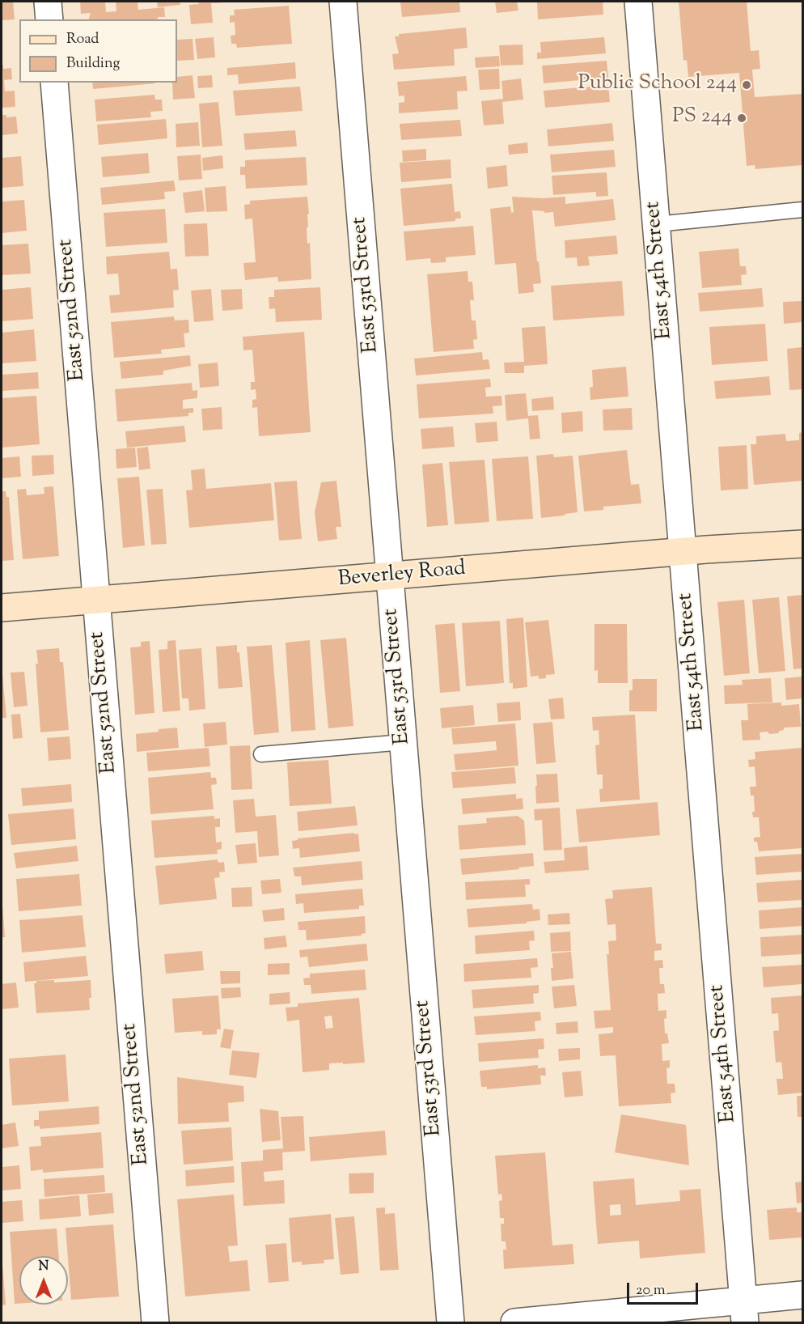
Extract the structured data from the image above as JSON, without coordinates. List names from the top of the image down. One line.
{"streets":{"street":["East 54th Street","East 53rd Street","East 52nd Street","Beverley Road"]},"crossings":[["East 54th Street","Beverley Road"],["East 53rd Street","Beverley Road"],["East 52nd Street","Beverley Road"]],"places":["Public School 244","PS 244"],"legend":["Road","Building"],"scale_bar":"20 m","north":"top"}
